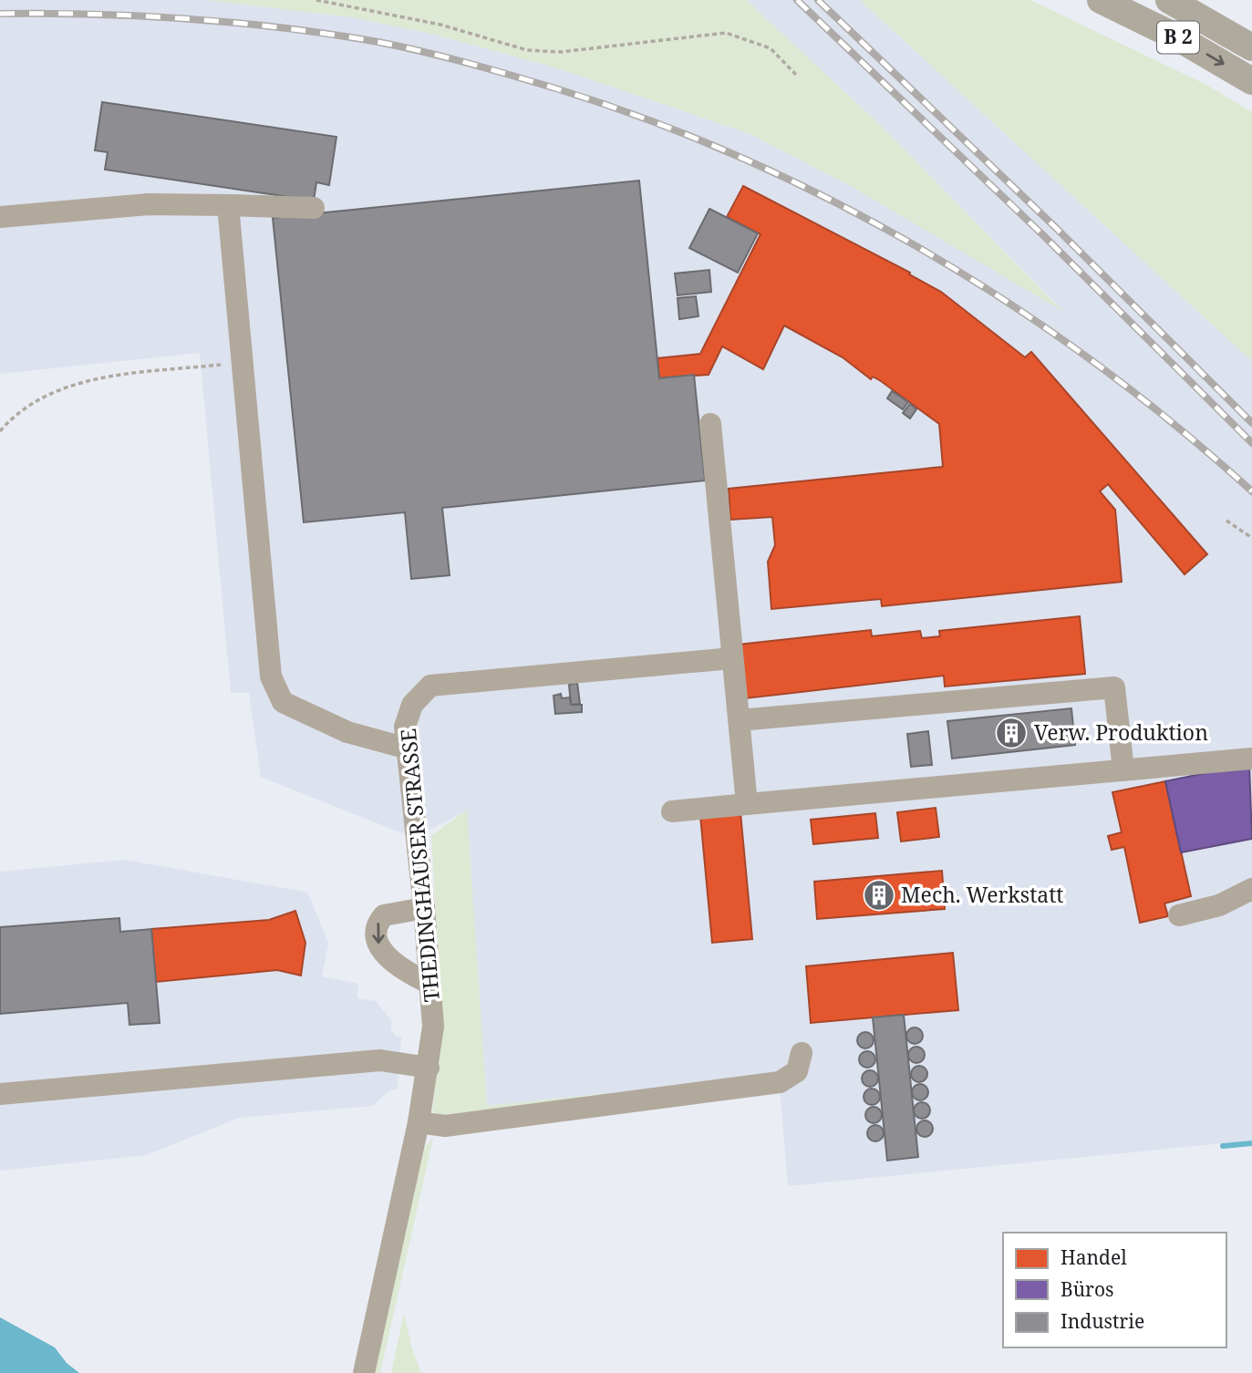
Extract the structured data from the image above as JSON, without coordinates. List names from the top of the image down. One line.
{"streets":{"main road":["B 2"],"lane":["THEDINGHAUSER STRASSE"]},"places":{"building":["Verw. Produktion","Mech. Werkstatt"]},"legend":["Handel","Büros","Industrie"]}
